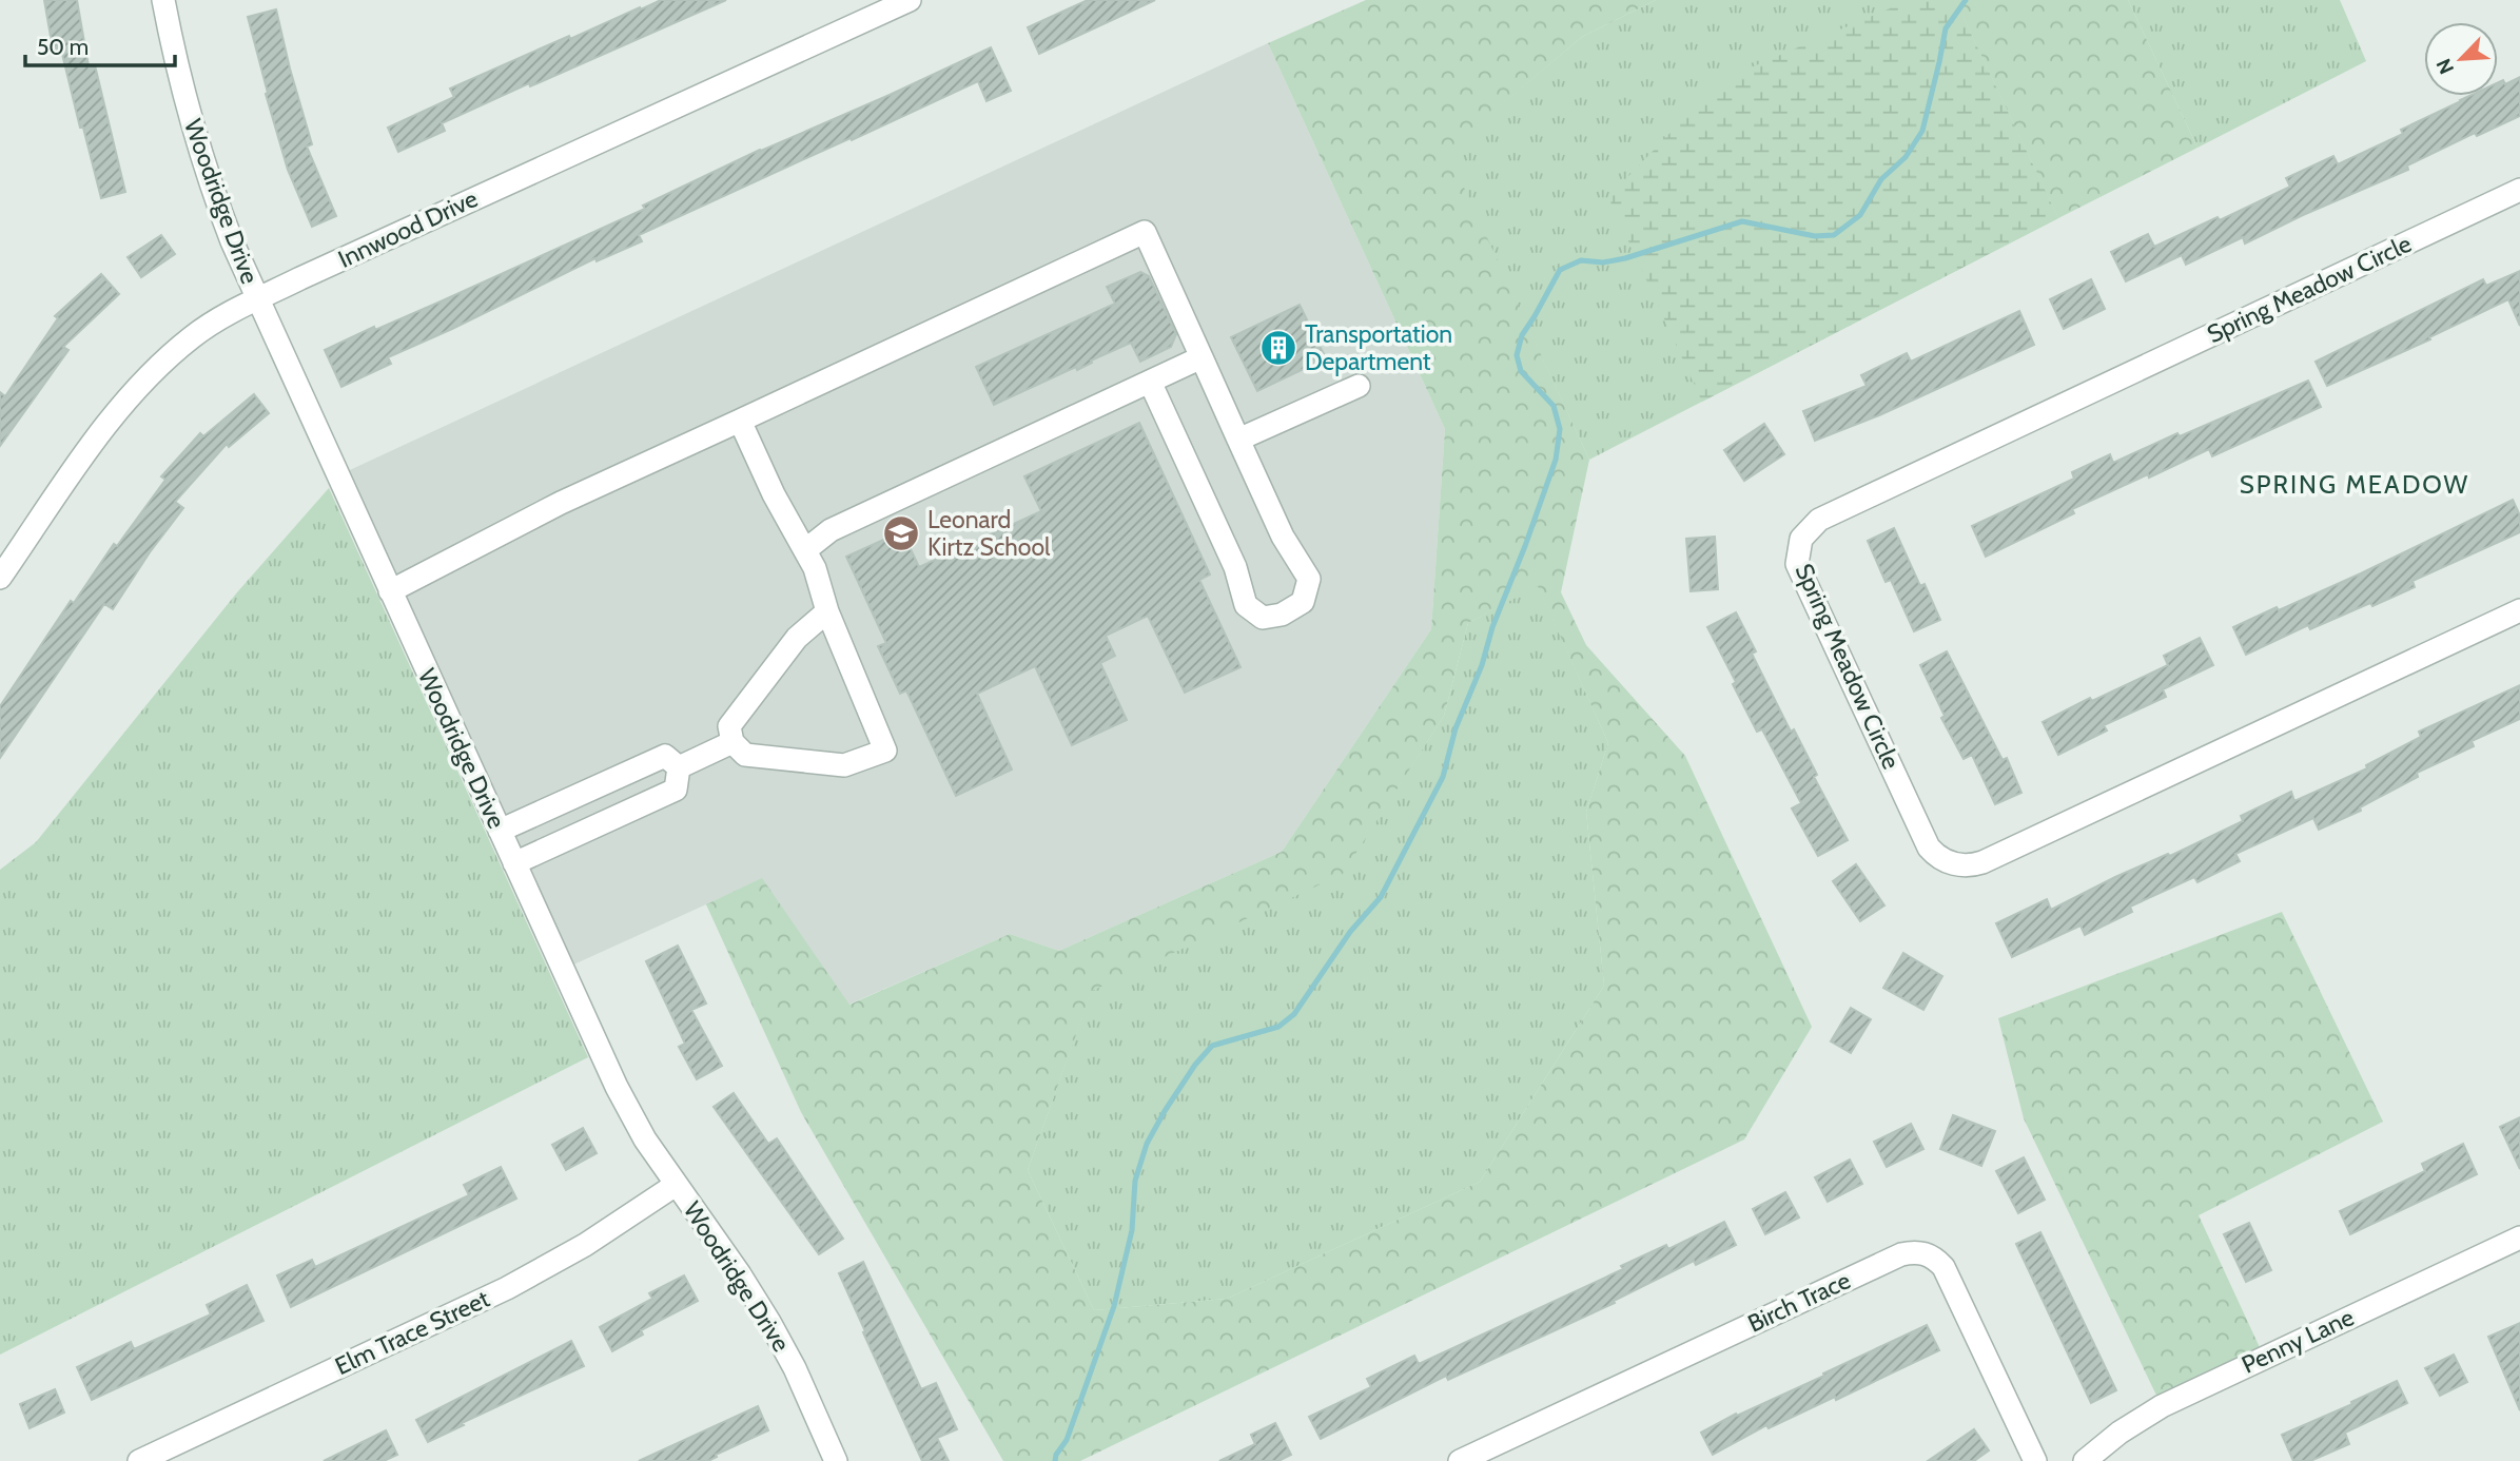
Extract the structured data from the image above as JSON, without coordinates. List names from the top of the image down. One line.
{"streets":{"street":["Woodridge Drive","Innwood Drive","Spring Meadow Circle","Birch Trace","Elm Trace Street","Penny Lane"]},"crossings":[["Woodridge Drive","Innwood Drive"],["Woodridge Drive","Elm Trace Street"]],"districts":["SPRING MEADOW"],"places":{"building":["Transportation Department"],"school or university":["Leonard Kirtz School"]},"scale_bar":"50 m","north":"bottom left"}
